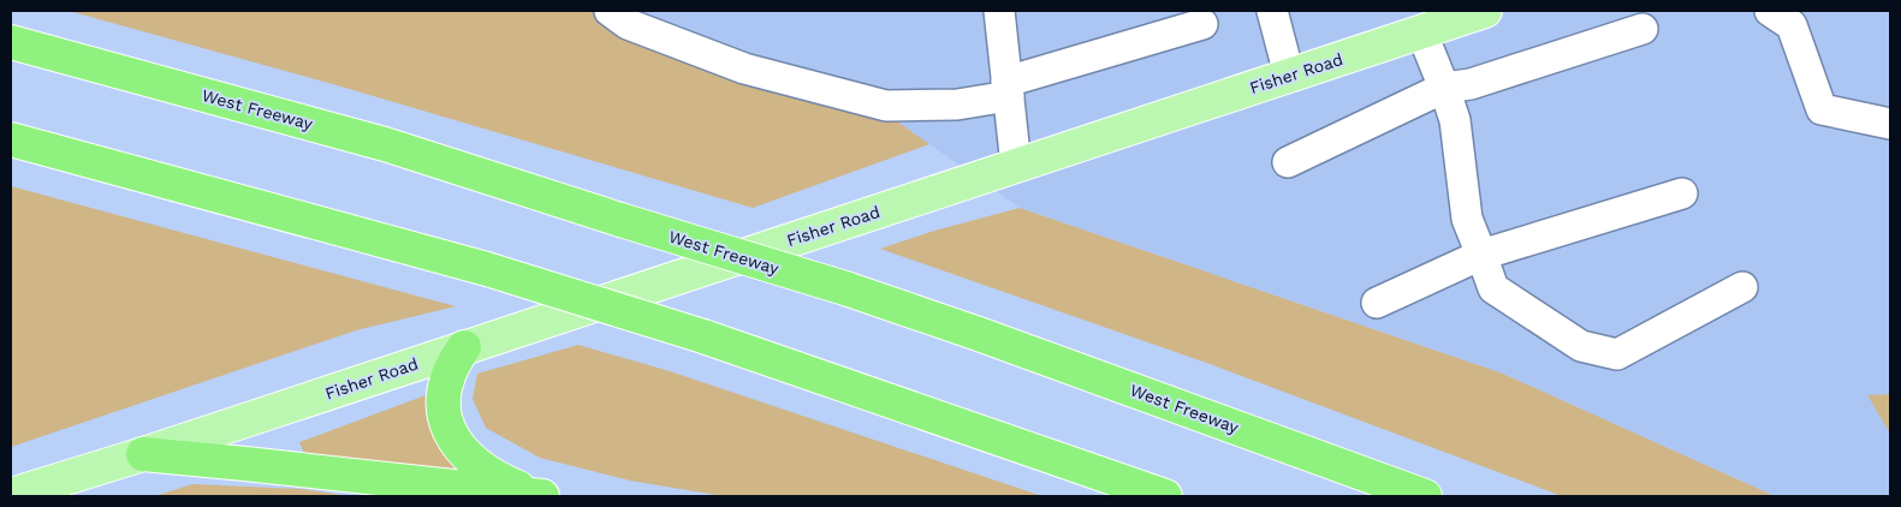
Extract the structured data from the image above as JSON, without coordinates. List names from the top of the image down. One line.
{"streets":{"highway":["West Freeway"],"main road":["Fisher Road"]}}
